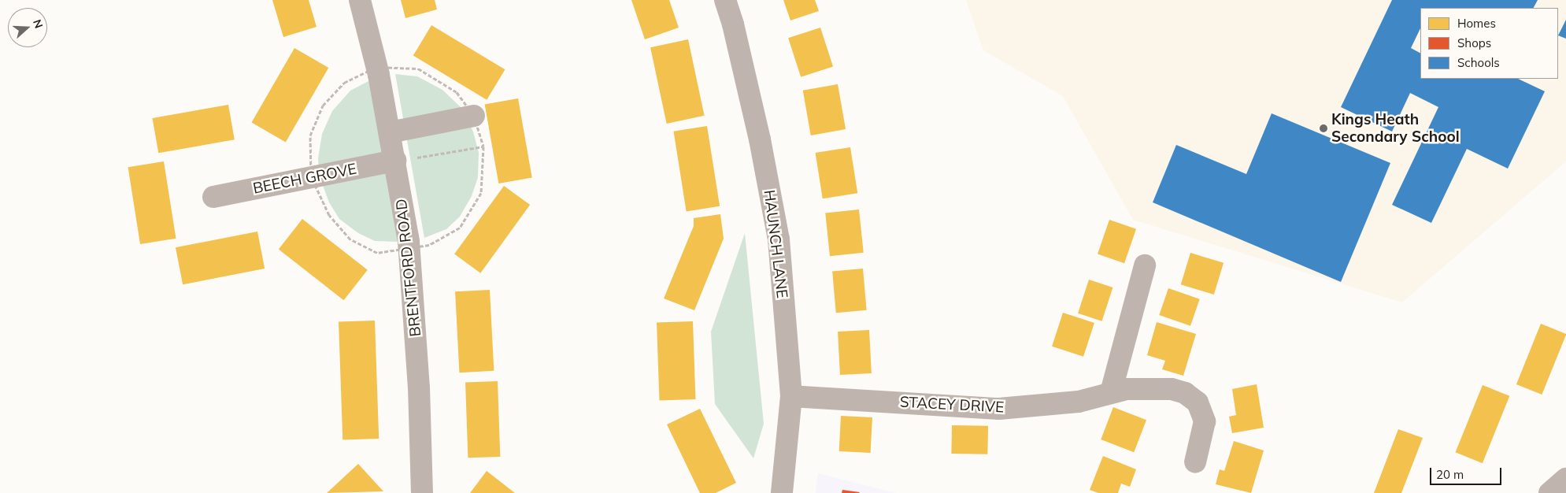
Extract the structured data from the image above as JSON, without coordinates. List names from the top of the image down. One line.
{"streets":{"street":["BEECH GROVE","HAUNCH LANE","BRENTFORD ROAD","STACEY DRIVE"]},"crossings":[["BEECH GROVE","BRENTFORD ROAD"],["HAUNCH LANE","STACEY DRIVE"]],"places":["Kings Heath Secondary School"],"legend":["Homes","Shops","Schools"],"scale_bar":"20 m","north":"right"}
